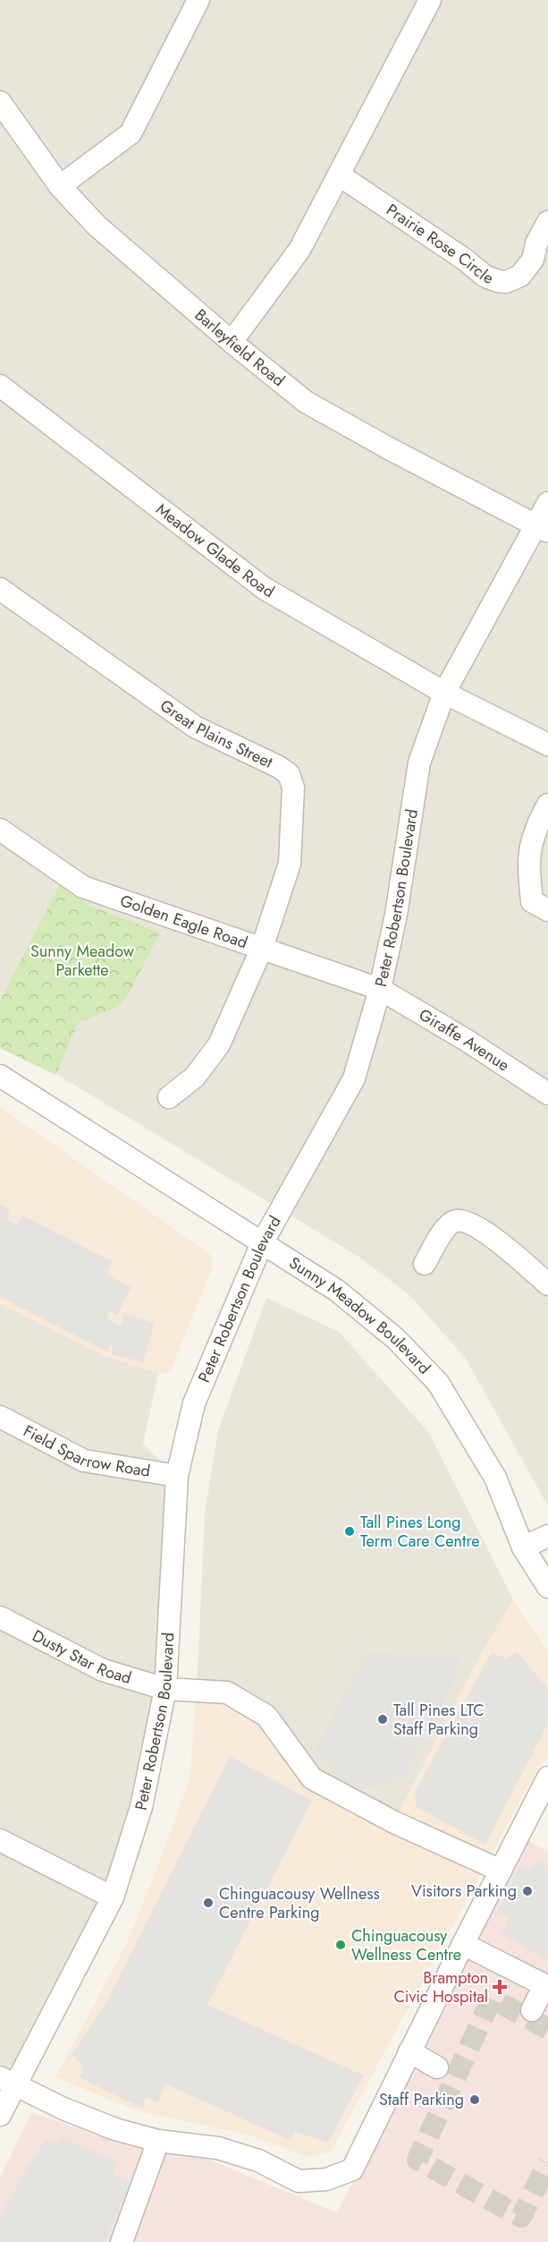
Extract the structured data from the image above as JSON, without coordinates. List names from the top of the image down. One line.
{"streets":{"street":["Prairie Rose Circle","Barleyfield Road","Meadow Glade Road","Great Plains Street","Peter Robertson Boulevard","Golden Eagle Road","Giraffe Avenue","Sunny Meadow Boulevard","Field Sparrow Road","Dusty Star Road"]},"crossings":[["Barleyfield Road","Peter Robertson Boulevard"],["Meadow Glade Road","Peter Robertson Boulevard"],["Great Plains Street","Golden Eagle Road"],["Peter Robertson Boulevard","Golden Eagle Road"],["Peter Robertson Boulevard","Giraffe Avenue"],["Peter Robertson Boulevard","Sunny Meadow Boulevard"],["Peter Robertson Boulevard","Field Sparrow Road"],["Peter Robertson Boulevard","Dusty Star Road"],["Golden Eagle Road","Giraffe Avenue"]],"parks":["Sunny Meadow Parkette"],"places":{"other":["Tall Pines Long Term Care Centre","Tall Pines LTC Staff Parking","Visitors Parking","Chinguacousy Wellness Centre Parking","Chinguacousy Wellness Centre","Staff Parking"],"health":["Brampton Civic Hospital"]}}
